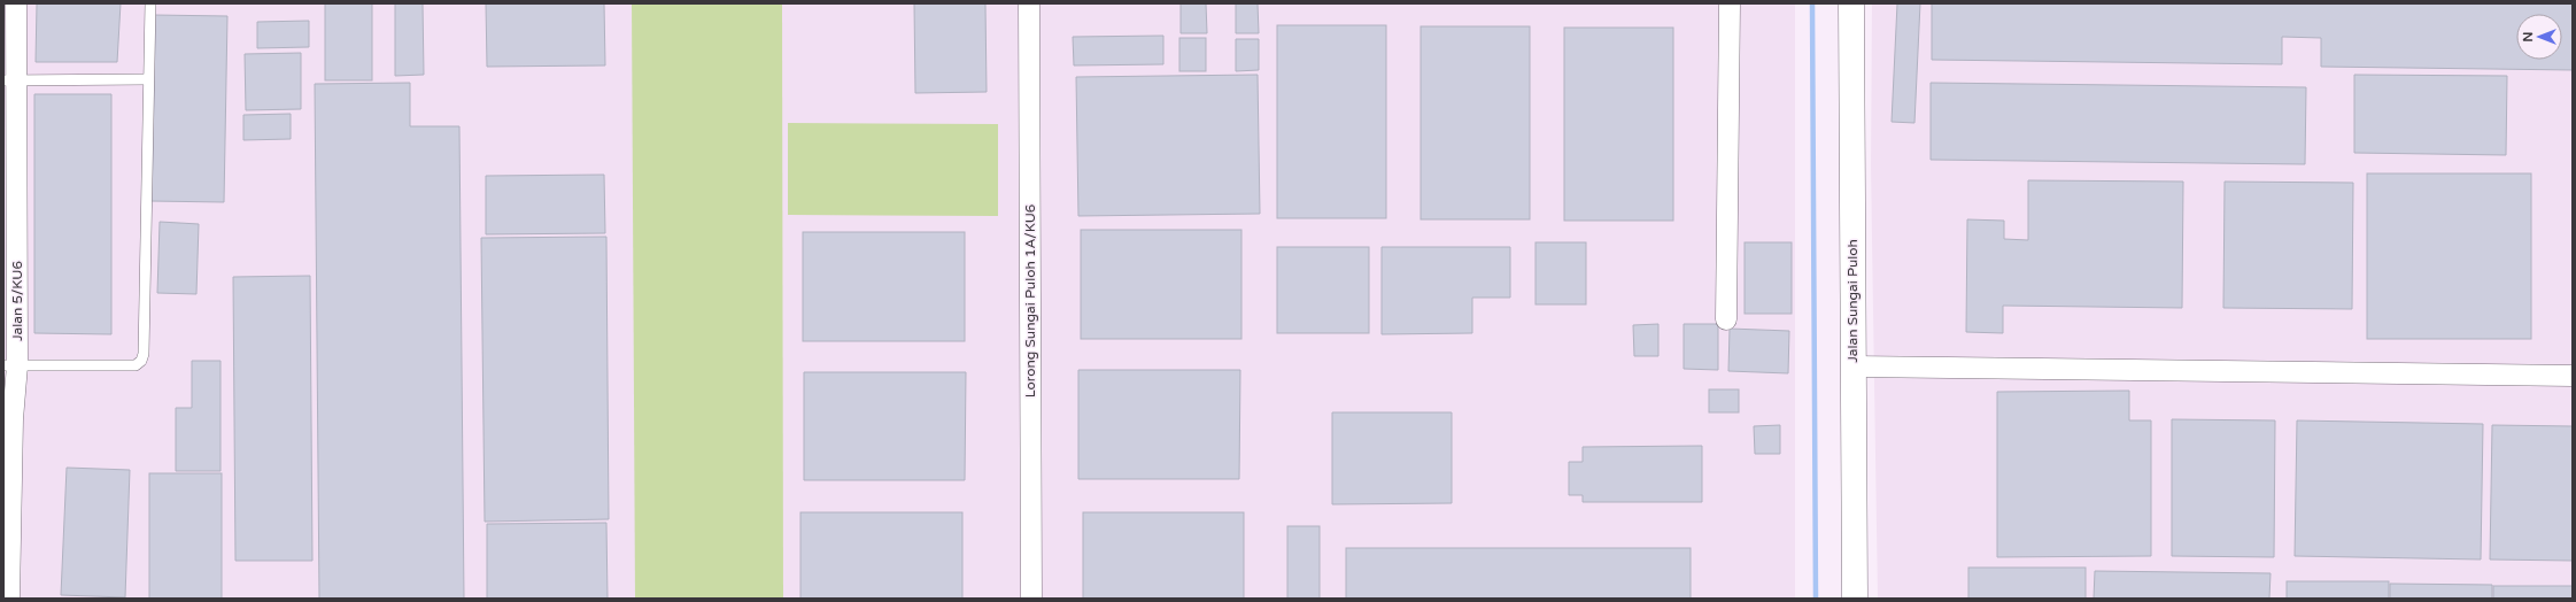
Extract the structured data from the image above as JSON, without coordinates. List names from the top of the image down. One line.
{"streets":{"street":["Jalan 5/KU6","Lorong Sungai Puloh 1A/KU6","Jalan Sungai Puloh"]},"north":"left"}
